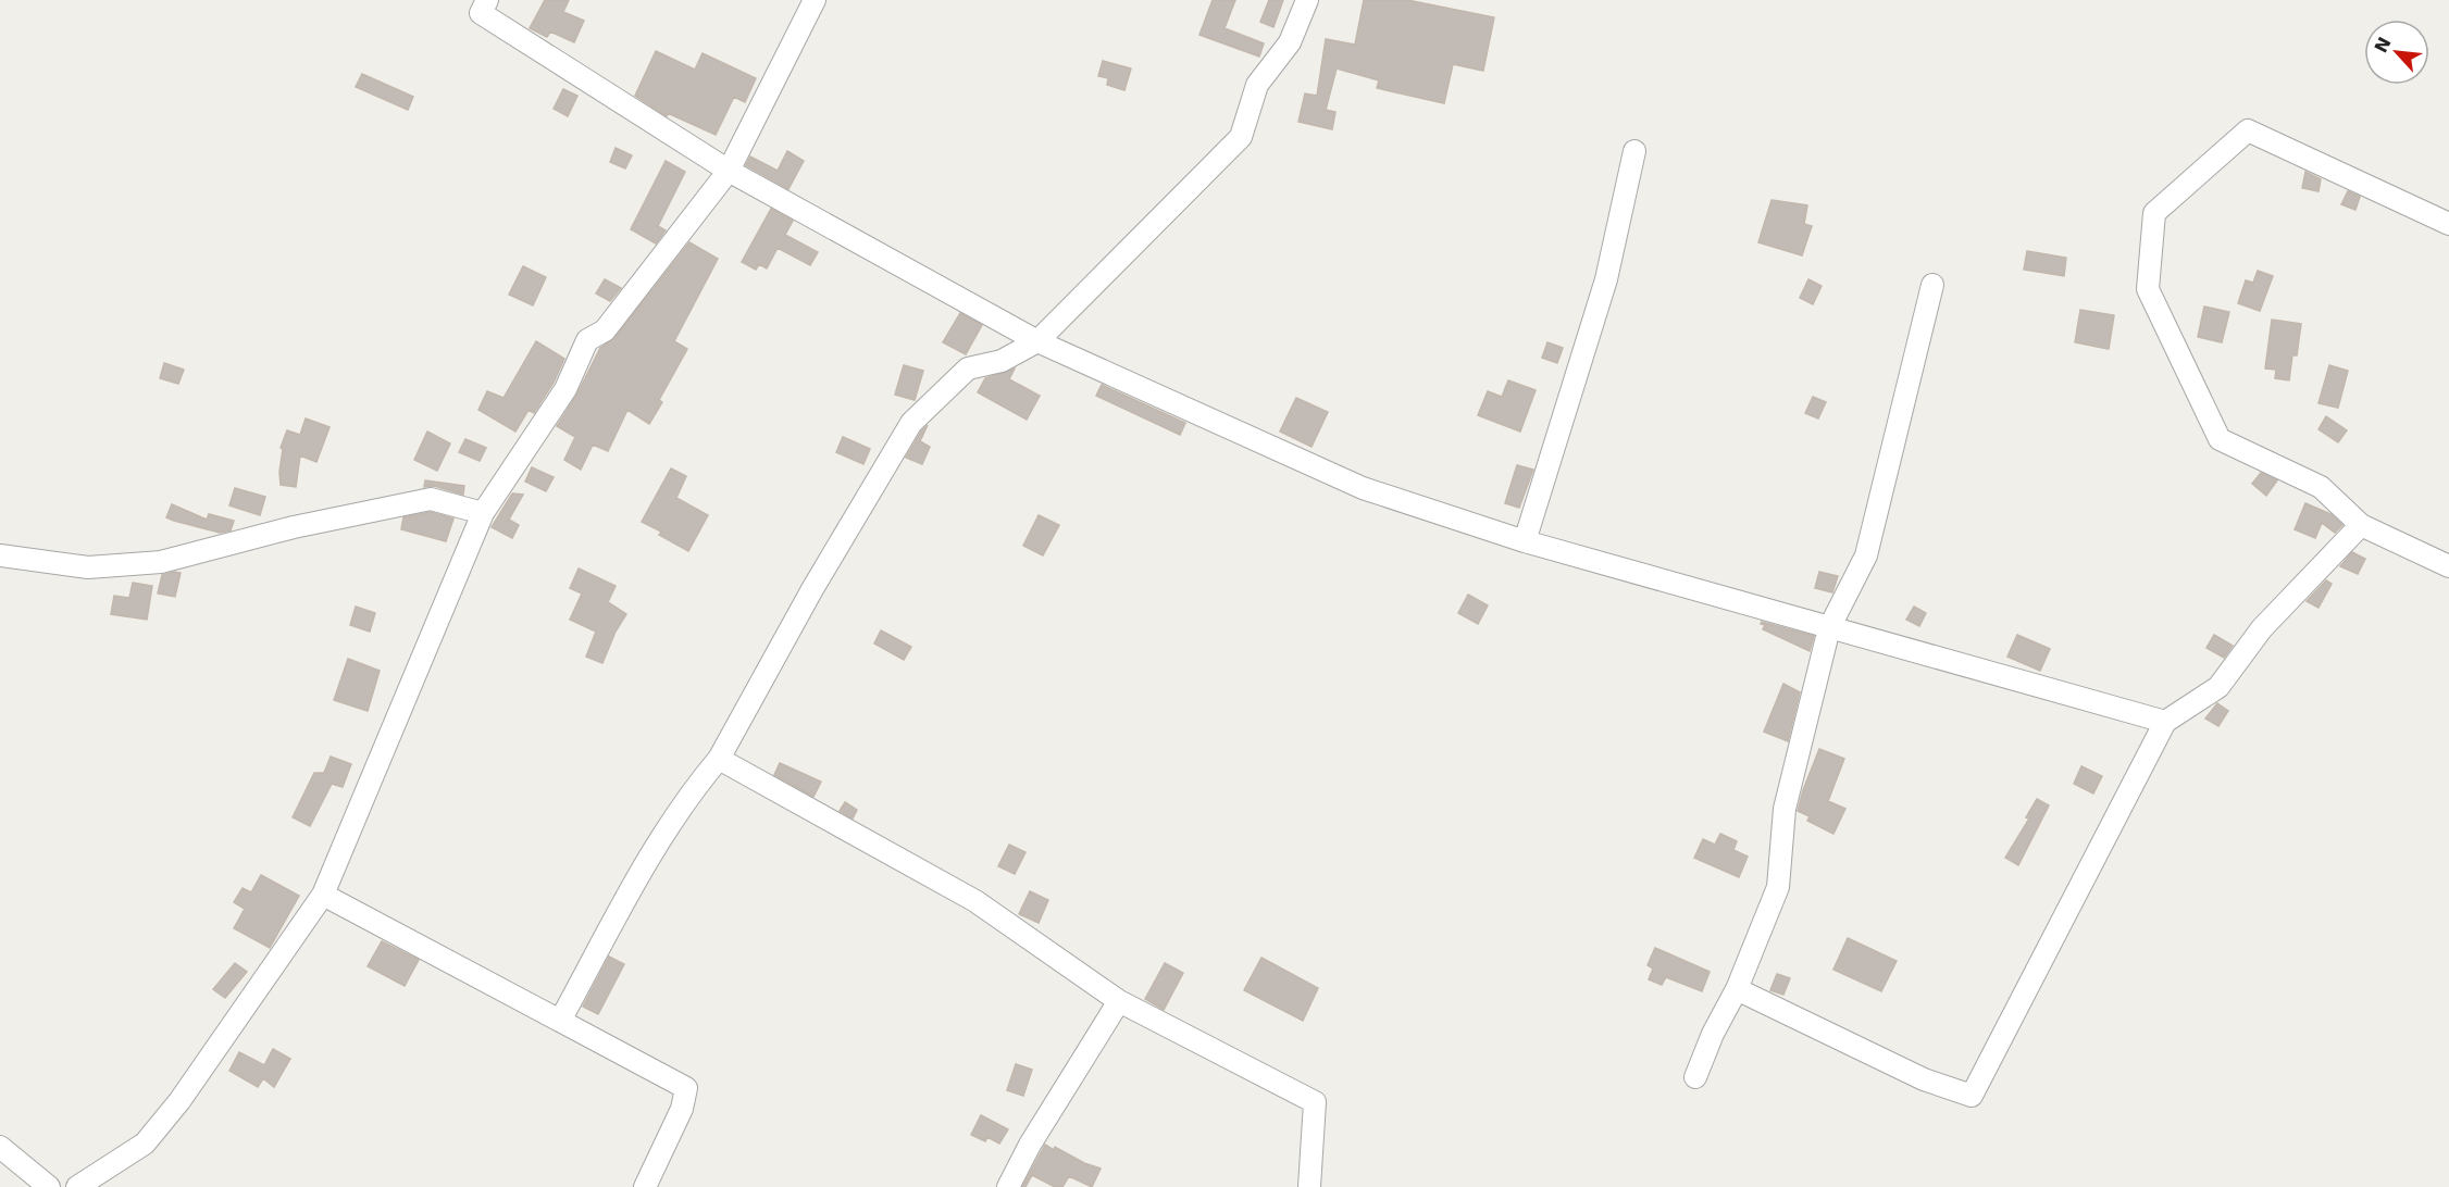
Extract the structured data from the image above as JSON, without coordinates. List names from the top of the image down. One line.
{"north":"top left"}
